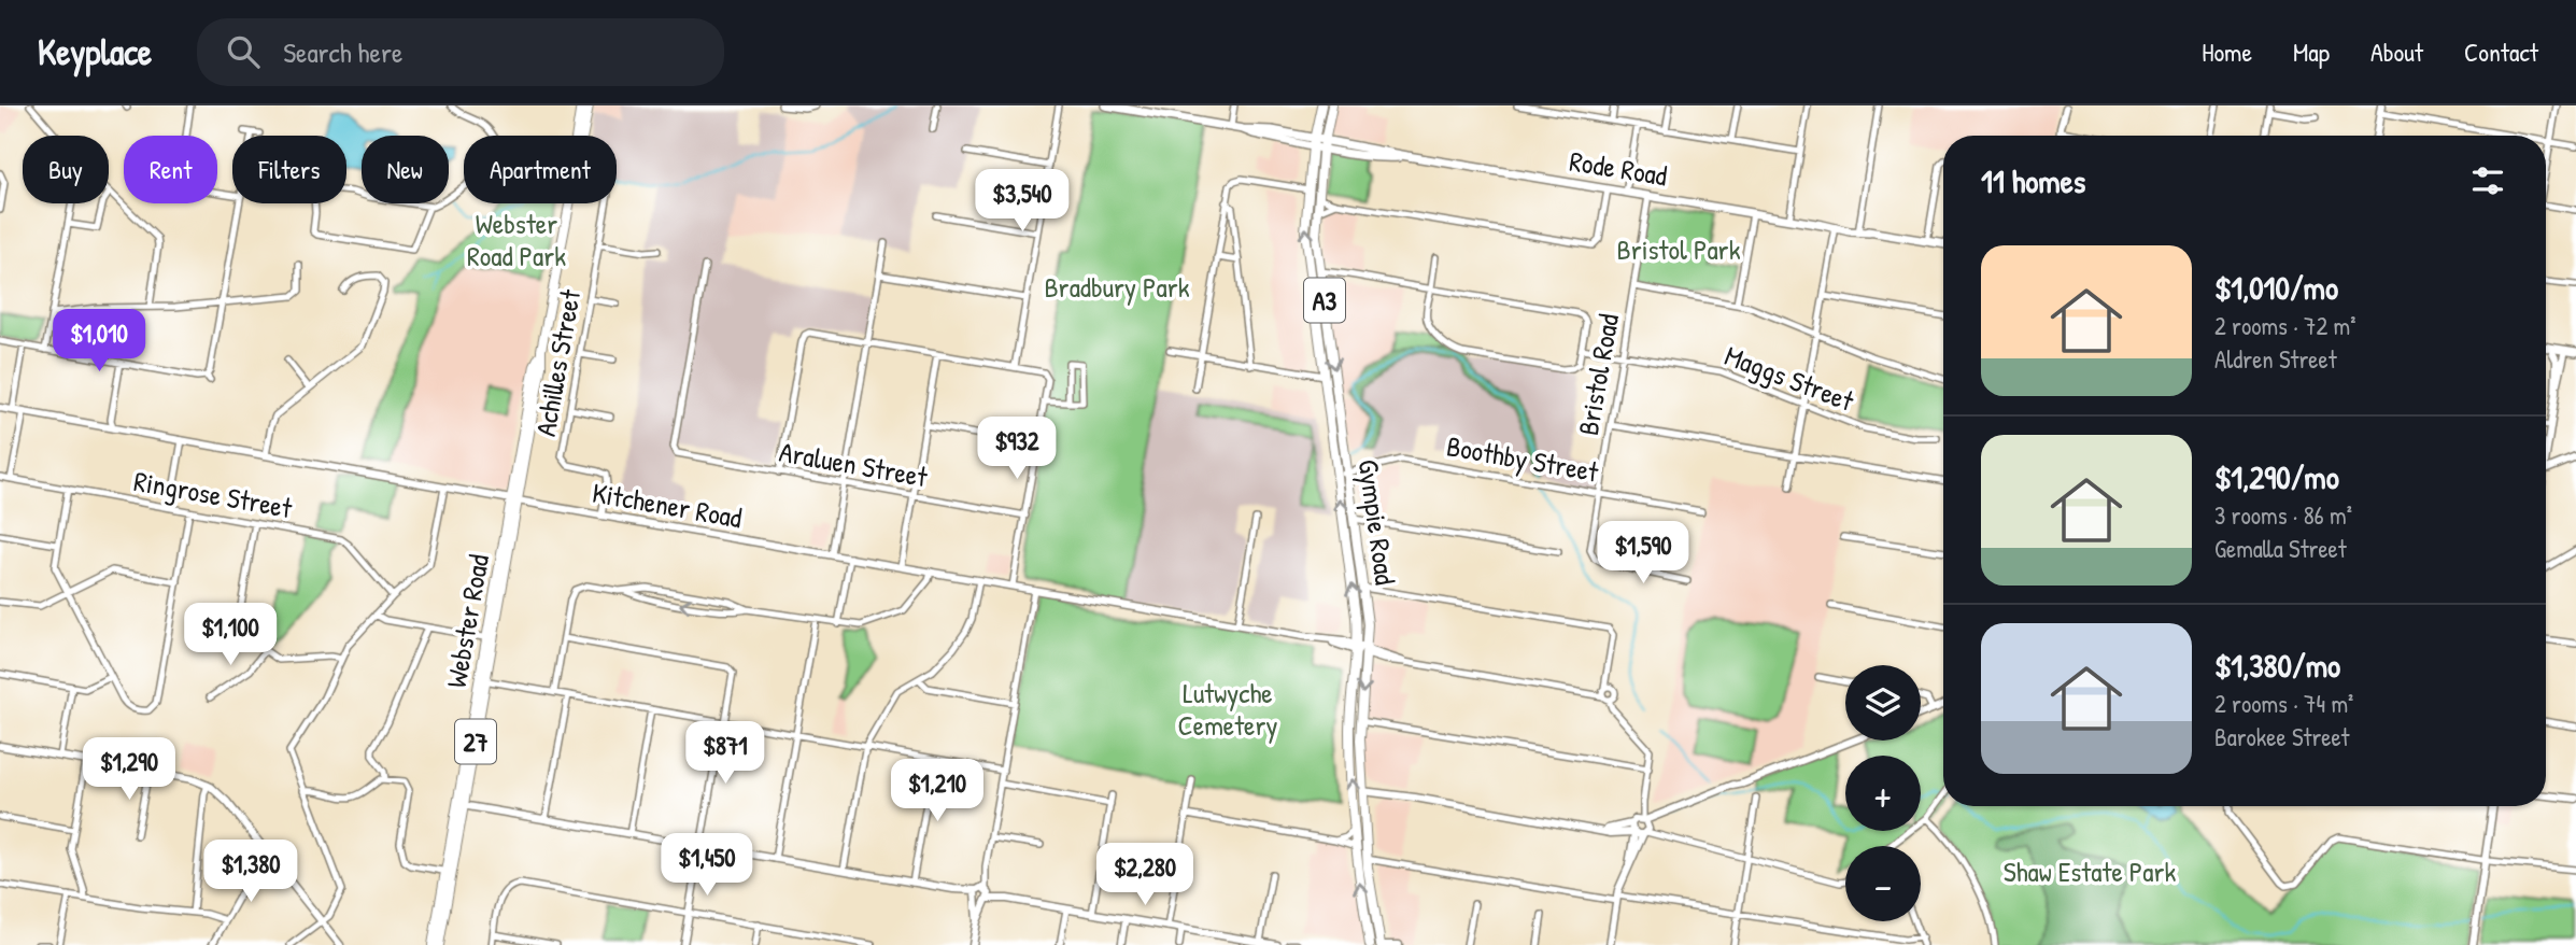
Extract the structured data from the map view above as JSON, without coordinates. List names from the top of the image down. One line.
{"streets":{"main road":["Rode Road","A3","Gympie Road","Webster Road","27"],"street":["Achilles Street","Bristol Road","Maggs Street","Boothby Street","Araluen Street","Ringrose Street","Kitchener Road"]},"crossings":[["Rode Road","Bristol Road"],["Rode Road","Gympie Road"],["Achilles Street","Kitchener Road"],["Bristol Road","Maggs Street"],["Bristol Road","Boothby Street"],["Boothby Street","Gympie Road"],["Kitchener Road","Gympie Road"],["Kitchener Road","Webster Road"]],"parks":["Webster Road Park","Bristol Park","Bradbury Park","Lutwyche Cemetery","Shaw Estate Park"],"page":{"header":"Keyplace","search":"Search here","nav":["Home","Map","About","Contact"],"chip":["Buy","Rent","Filters","New","Apartment"],"heading":"11 homes","price":["$3,540","$1,010","$932","$1,590","$1,100","$871","$1,290","$1,210","$1,450","$1,380","$2,280"],"list":[{"name":"$1,010/mo","note":"2 rooms · 72 m² · Aldren Street"},{"name":"$1,290/mo","note":"3 rooms · 86 m² · Gemalla Street"},{"name":"$1,380/mo","note":"2 rooms · 74 m² · Barokee Street"}],"map_buttons":["+","−"]}}
